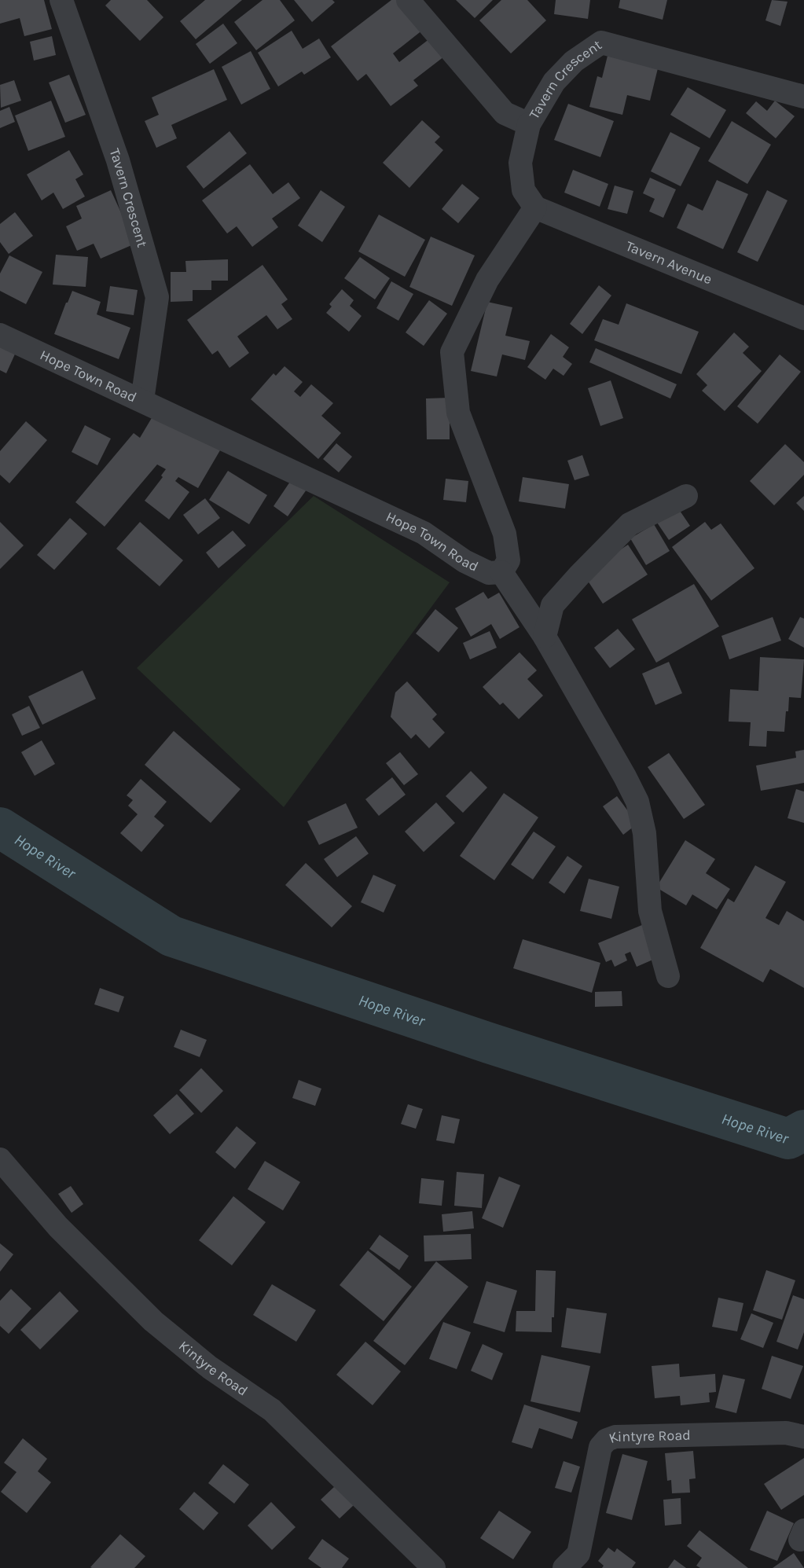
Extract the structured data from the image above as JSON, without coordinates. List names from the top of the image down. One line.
{"streets":{"street":["Tavern Crescent","Tavern Avenue","Hope Town Road","Kintyre Road"]},"crossings":[["Tavern Crescent","Hope Town Road"]],"water":["Hope River"]}
